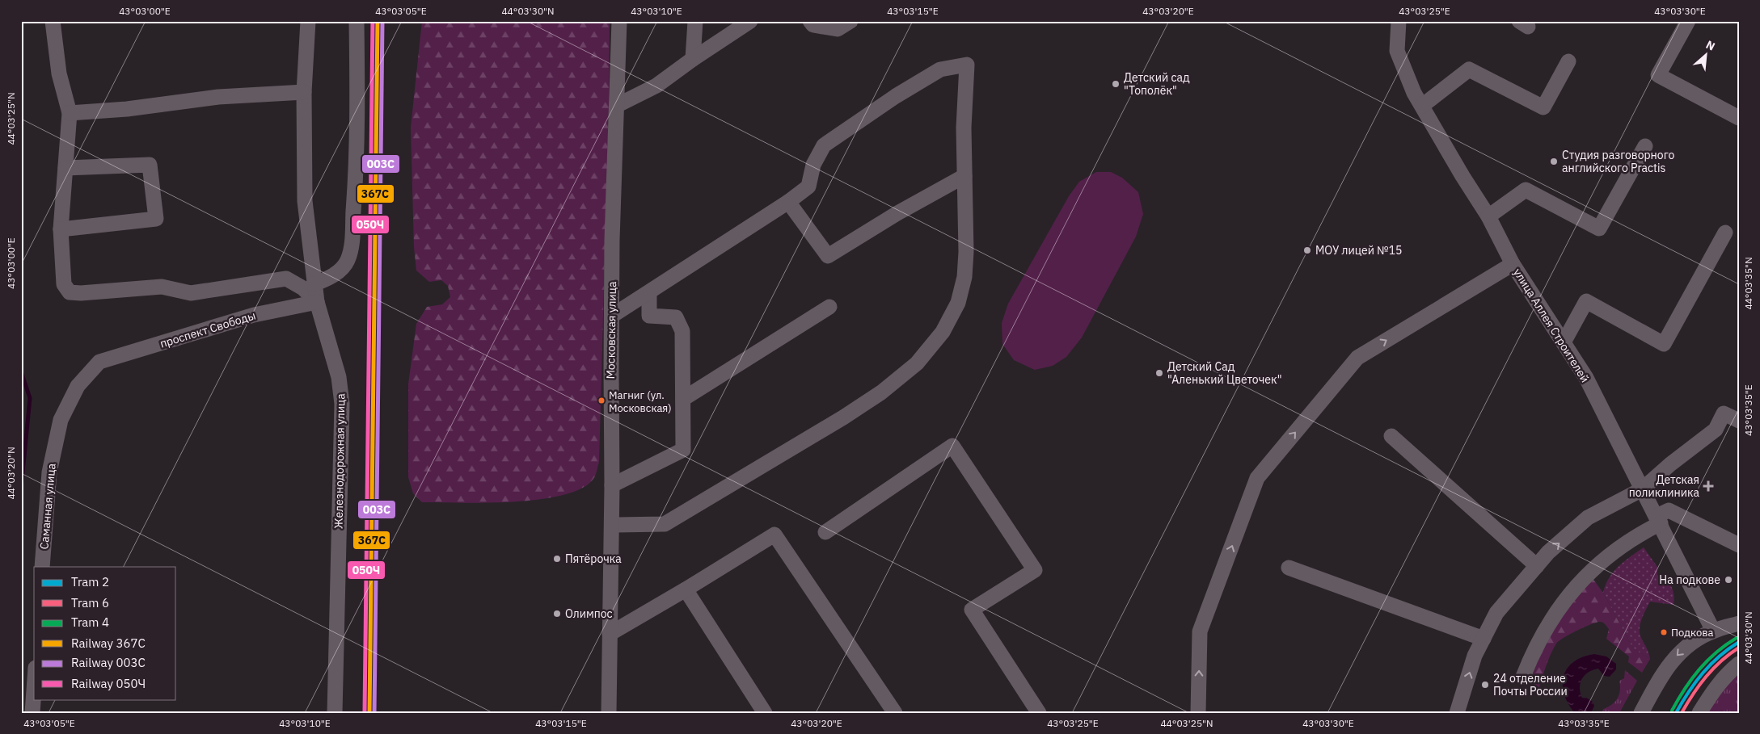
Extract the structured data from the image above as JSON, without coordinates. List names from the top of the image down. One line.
{"streets":{"street":["улица Аллея Строителей","проспект Свободы","Московская улица","Железнодорожная улица","Саманная улица"]},"crossings":[["проспект Свободы","Железнодорожная улица"],["проспект Свободы","Саманная улица"]],"places":{"other":["Детский сад \"Тополёк\"","Студия разговорного английского Practis","МОУ лицей №15","Детский Сад \"Аленький Цветочек\"","Магниг (ул. Московская)","Пятёрочка","На подкове","Олимпос","Подкова","24 отделение Почты России"],"health":["Детская поликлиника"]},"lines":["rail line 367С","rail line 003С","rail line 050Ч","tram line 4","tram line 2","tram line 6"],"legend":["Tram 2","Tram 6","Tram 4","Railway 367С","Railway 003С","Railway 050Ч"],"north":"top right","coordinates":["43°03'00\"E","43°03'05\"E","44°03'30\"N","43°03'10\"E","43°03'15\"E","43°03'20\"E","43°03'25\"E","43°03'30\"E","44°03'25\"N","44°03'35\"N","43°03'35\"E","44°03'20\"N"]}
